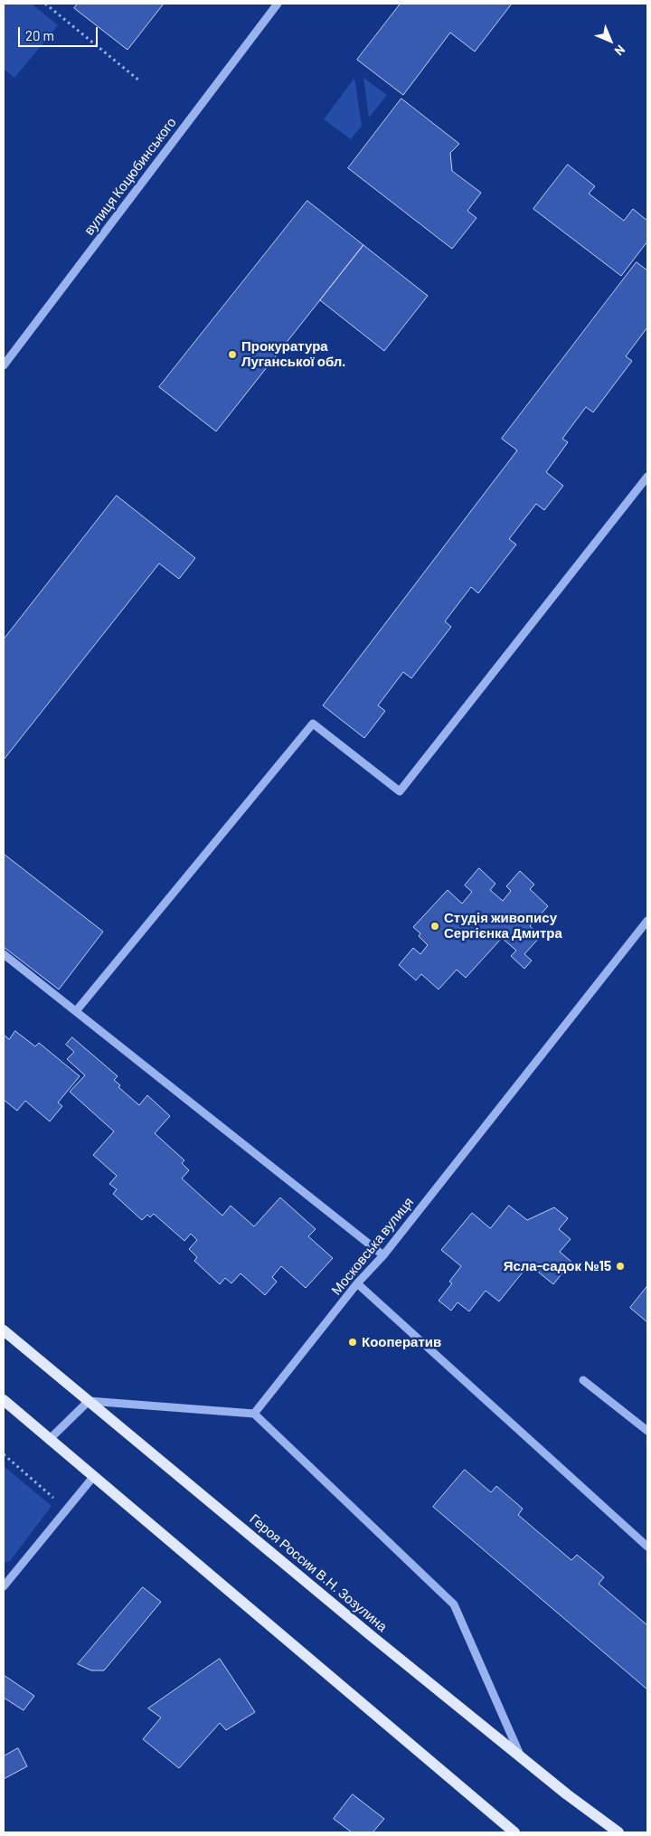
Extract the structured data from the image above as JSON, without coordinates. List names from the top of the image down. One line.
{"streets":{"main road":["Героя России В.Н. Зозулина"],"street":["вулиця Коцюбинського","Московська вулиця"]},"places":["Прокуратура Луганської обл.","Студія живопису Сергієнка Дмитра","Ясла-садок №15","Кооператив"],"scale_bar":"20 m","north":"bottom right"}
